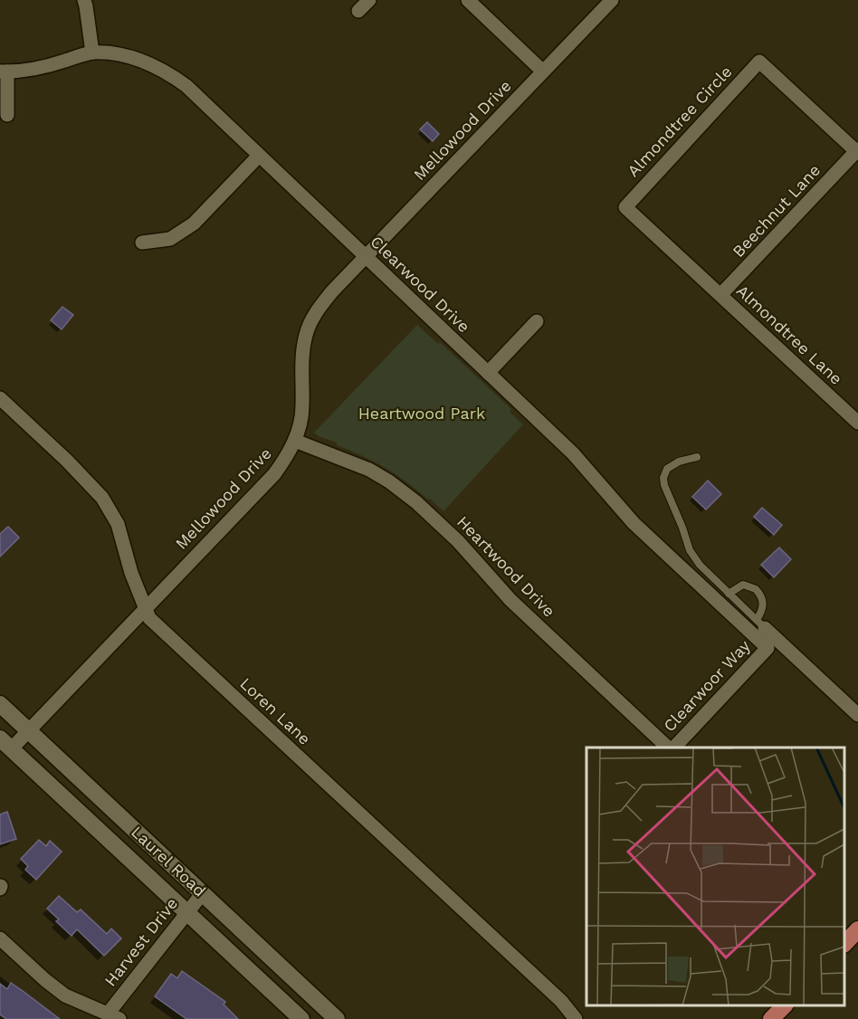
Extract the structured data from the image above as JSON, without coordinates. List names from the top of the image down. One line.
{"streets":{"main road":["Laurel Road"],"street":["Almondtree Circle","Mellowood Drive","Beechnut Lane","Clearwood Drive","Almondtree Lane","Heartwood Drive","Clearwoor Way","Loren Lane","Harvest Drive"]},"crossings":[["Almondtree Circle","Beechnut Lane"],["Almondtree Circle","Almondtree Lane"],["Mellowood Drive","Clearwood Drive"],["Mellowood Drive","Heartwood Drive"],["Mellowood Drive","Loren Lane"],["Mellowood Drive","Laurel Road"],["Beechnut Lane","Almondtree Lane"],["Clearwood Drive","Clearwoor Way"],["Laurel Road","Harvest Drive"]],"parks":["Heartwood Park"]}
